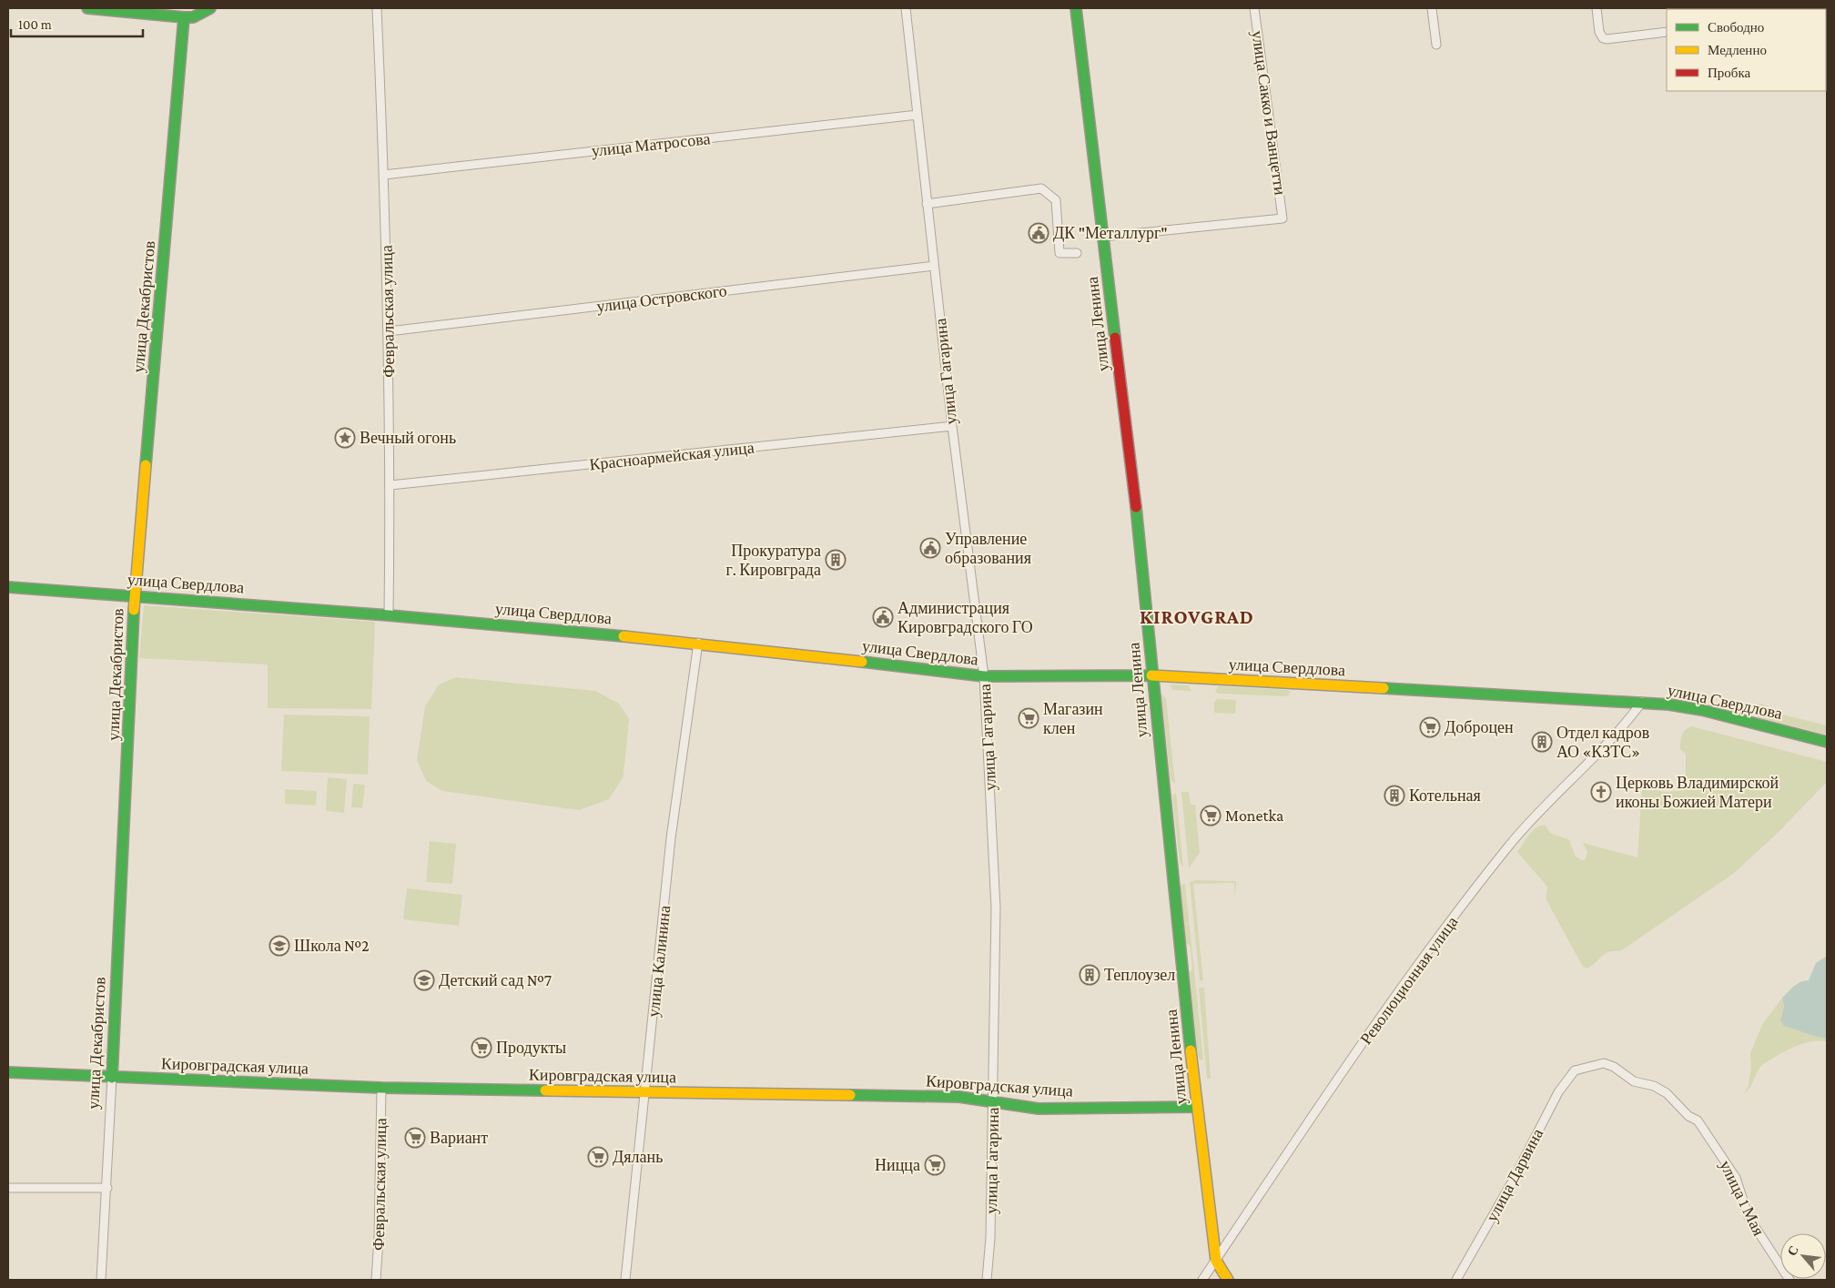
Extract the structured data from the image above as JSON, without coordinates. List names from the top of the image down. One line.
{"streets":{"main road":["улица Декабристов","улица Ленина","улица Свердлова","Кировградская улица"],"street":["улица Сакко и Ванцетти","улица Матросова","улица Островского","Февральская улица","улица Гагарина","Красноармейская улица","улица Калинина","Революционная улица","улица Дарвина","улица 1 Мая"]},"crossings":[["улица Сакко и Ванцетти","улица Ленина"],["улица Матросова","Февральская улица"],["улица Матросова","улица Гагарина"],["улица Островского","Февральская улица"],["улица Островского","улица Гагарина"],["улица Декабристов","улица Свердлова"],["улица Декабристов","Кировградская улица"],["Февральская улица","Красноармейская улица"],["Февральская улица","улица Свердлова"],["Февральская улица","Кировградская улица"],["улица Ленина","улица Свердлова"],["улица Ленина","Революционная улица"],["улица Ленина","Кировградская улица"],["улица Гагарина","Красноармейская улица"],["улица Гагарина","улица Свердлова"],["улица Гагарина","Кировградская улица"],["улица Свердлова","улица Калинина"],["улица Свердлова","Революционная улица"],["улица Калинина","Кировградская улица"],["улица Дарвина","улица 1 Мая"]],"districts":["KIROVGRAD"],"places":{"public building":["ДК \"Металлург\"","Управление образования","Администрация Кировградского ГО"],"place":["Вечный огонь"],"building":["Прокуратура г. Кировграда","Отдел кадров АО «КЗТС»","Котельная","Теплоузел"],"supermarket":["Магазин клен","Доброцен","Monetka","Продукты","Вариант","Дялань","Ницца"],"church":["Церковь Владимирской иконы Божией Матери"],"school or university":["Школа №2","Детский сад №7"]},"legend":["Свободно","Медленно","Пробка"],"scale_bar":"100 m","north":"top left"}
